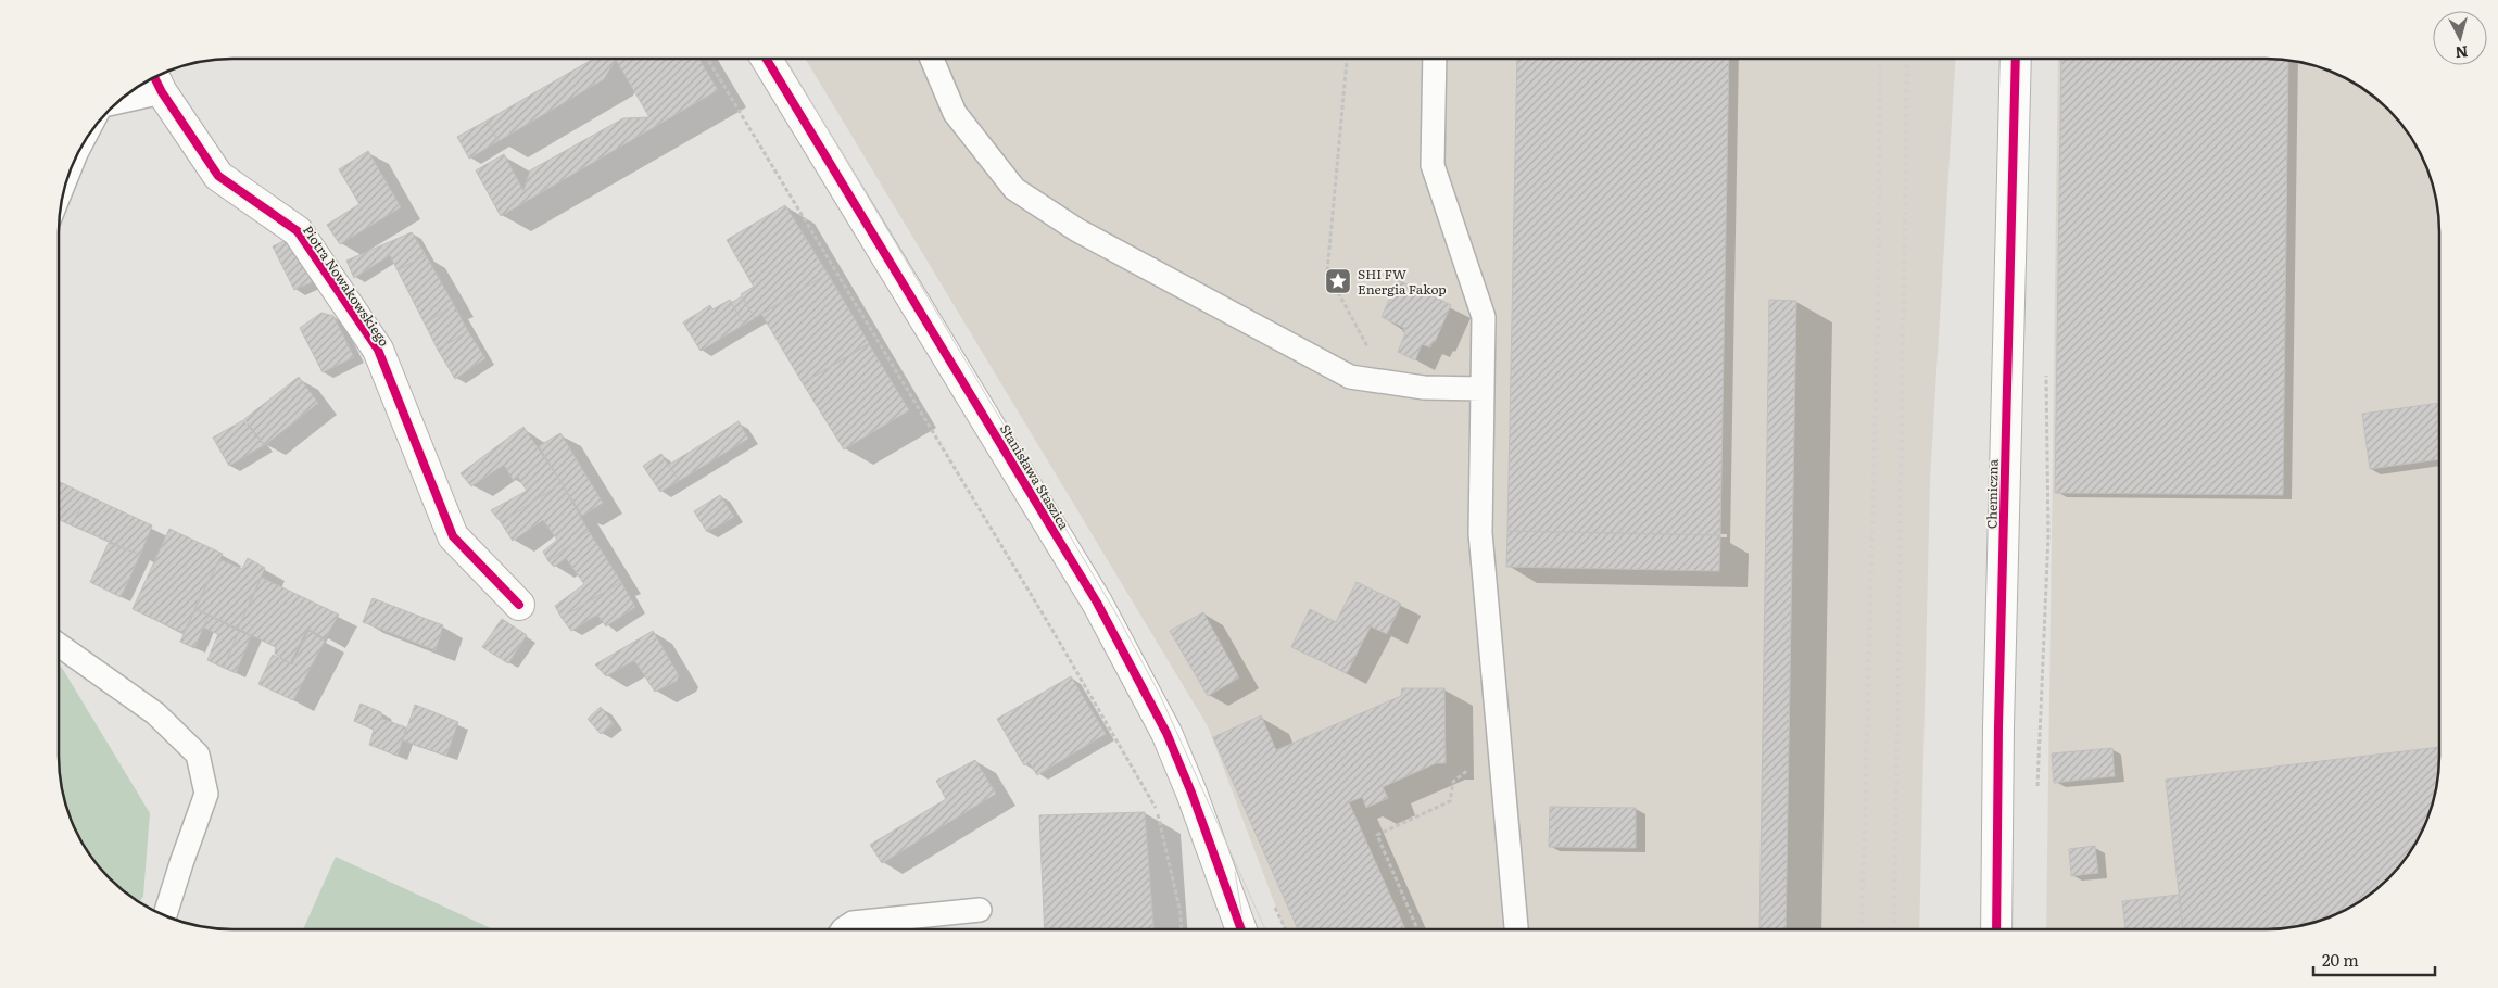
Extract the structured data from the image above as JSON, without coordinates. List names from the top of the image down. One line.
{"streets":{"street":["Piotra Nowakowskiego","Stanisława Staszica","Chemiczna"]},"places":{"place":["SHI FW Energia Fakop"]},"scale_bar":"20 m","north":"bottom"}
